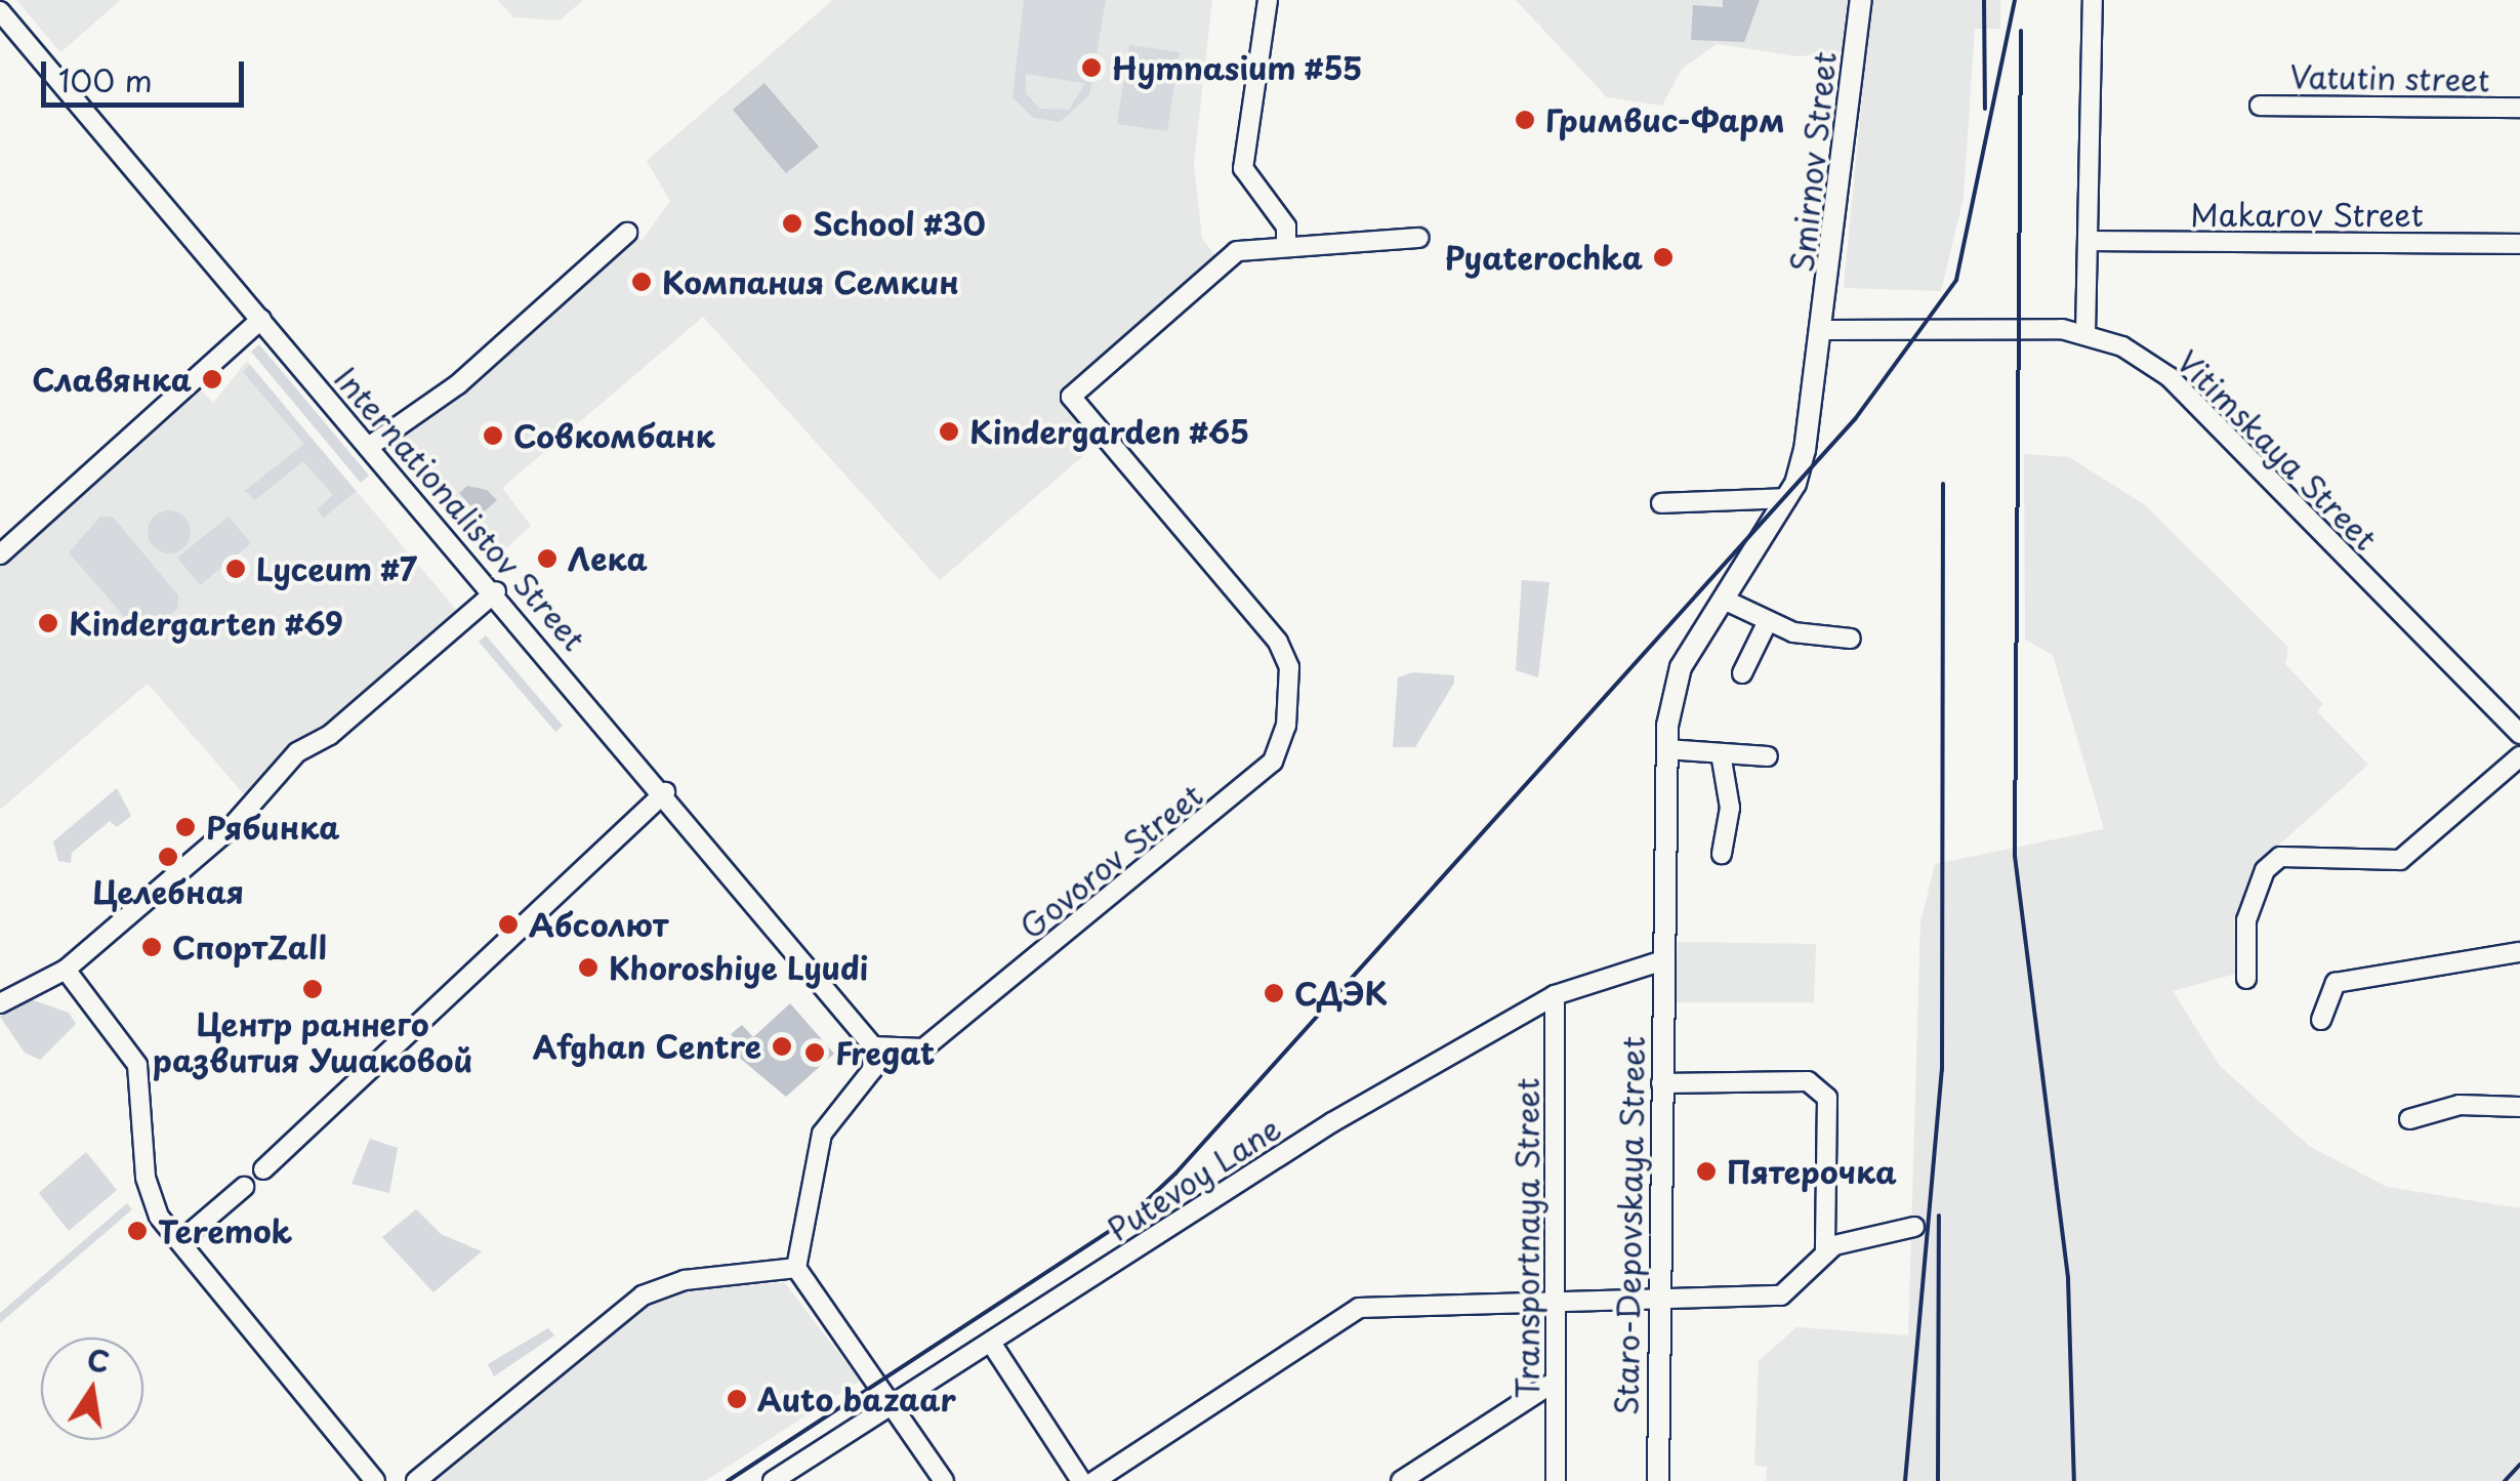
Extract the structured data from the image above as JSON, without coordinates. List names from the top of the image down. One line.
{"streets":{"main road":["Smirnov Street","Staro-Depovskaya Street"],"street":["Vatutin street","Makarov Street","Vitimskaya Street","Internationalistov Street","Govorov Street","Putevoy Lane","Transportnaya Street"]},"crossings":[["Smirnov Street","Staro-Depovskaya Street"],["Internationalistov Street","Govorov Street"],["Putevoy Lane","Staro-Depovskaya Street"],["Putevoy Lane","Transportnaya Street"]],"places":["Hymnasium #55","Гримвис-Фарм","School #30","Pyaterochka","Компания Семкин","Славянка","Kindergarden #65","Совкомбанк","Лека","Lyceum #7","Kindergarten #69","Рябинка","Целебная","Абсолют","СпортZall","Khoroshiye Lyudi","Центр раннего развития Ушаковой","СДЭК","Afghan Сentre","Fregat","Пятерочка","Teremok","Auto bazaar"],"scale_bar":"100 m","north":"top"}
